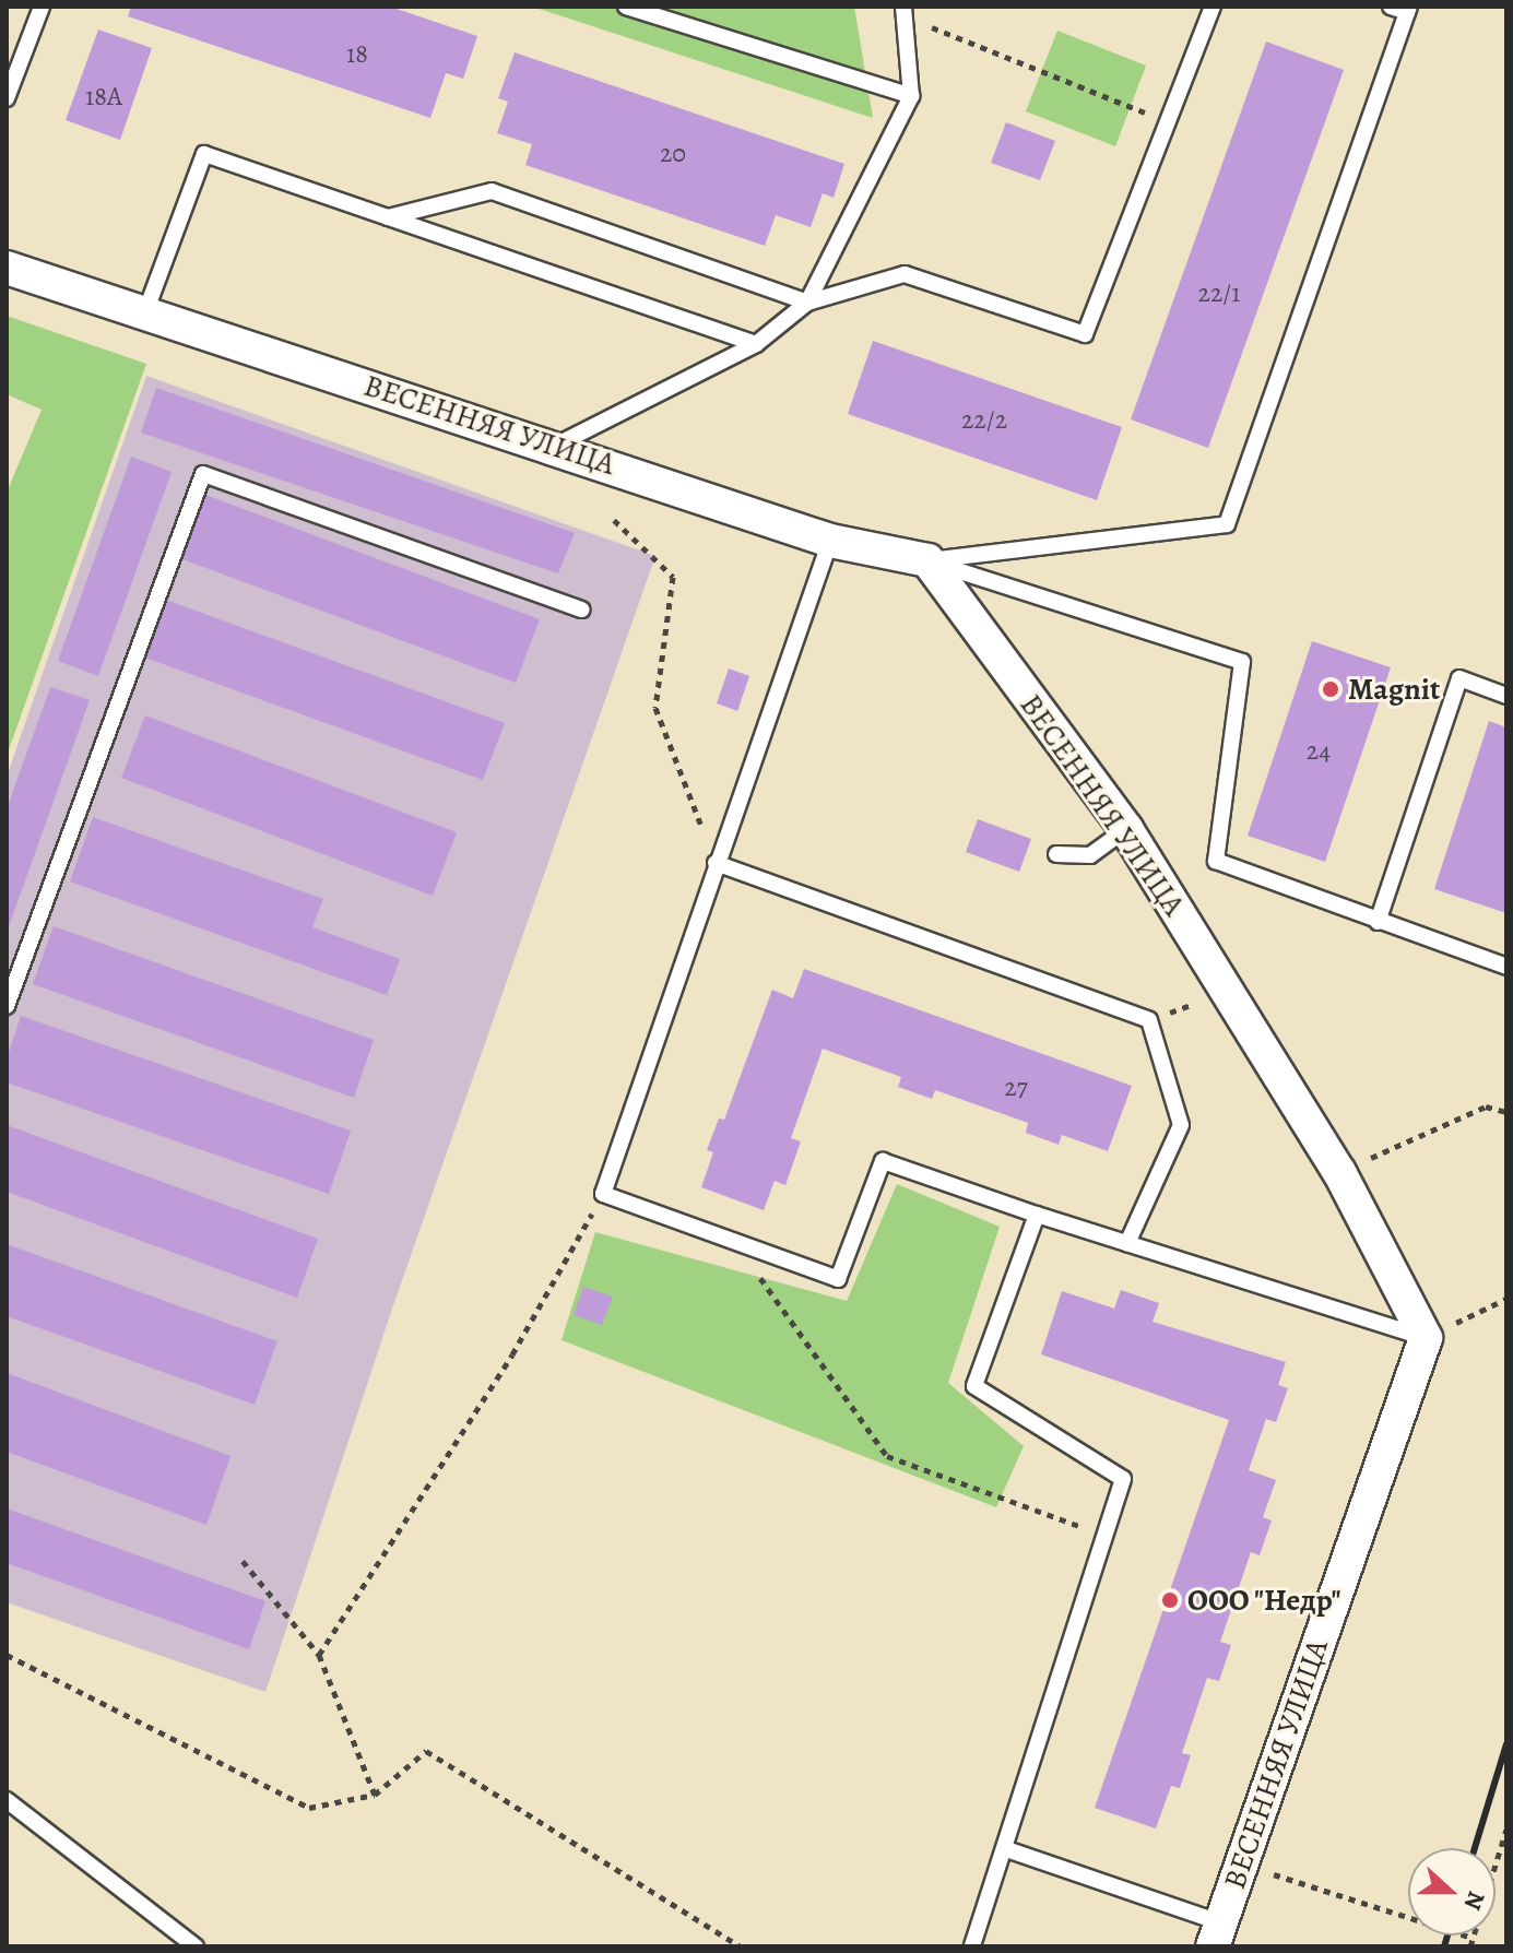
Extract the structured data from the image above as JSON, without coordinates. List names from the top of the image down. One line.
{"streets":{"street":["ВЕСЕННЯЯ УЛИЦА"]},"places":["Magnit","ООО \"Недр\""],"house_numbers":["18","18А","20","22/1","22/2","24","27"],"north":"right"}
